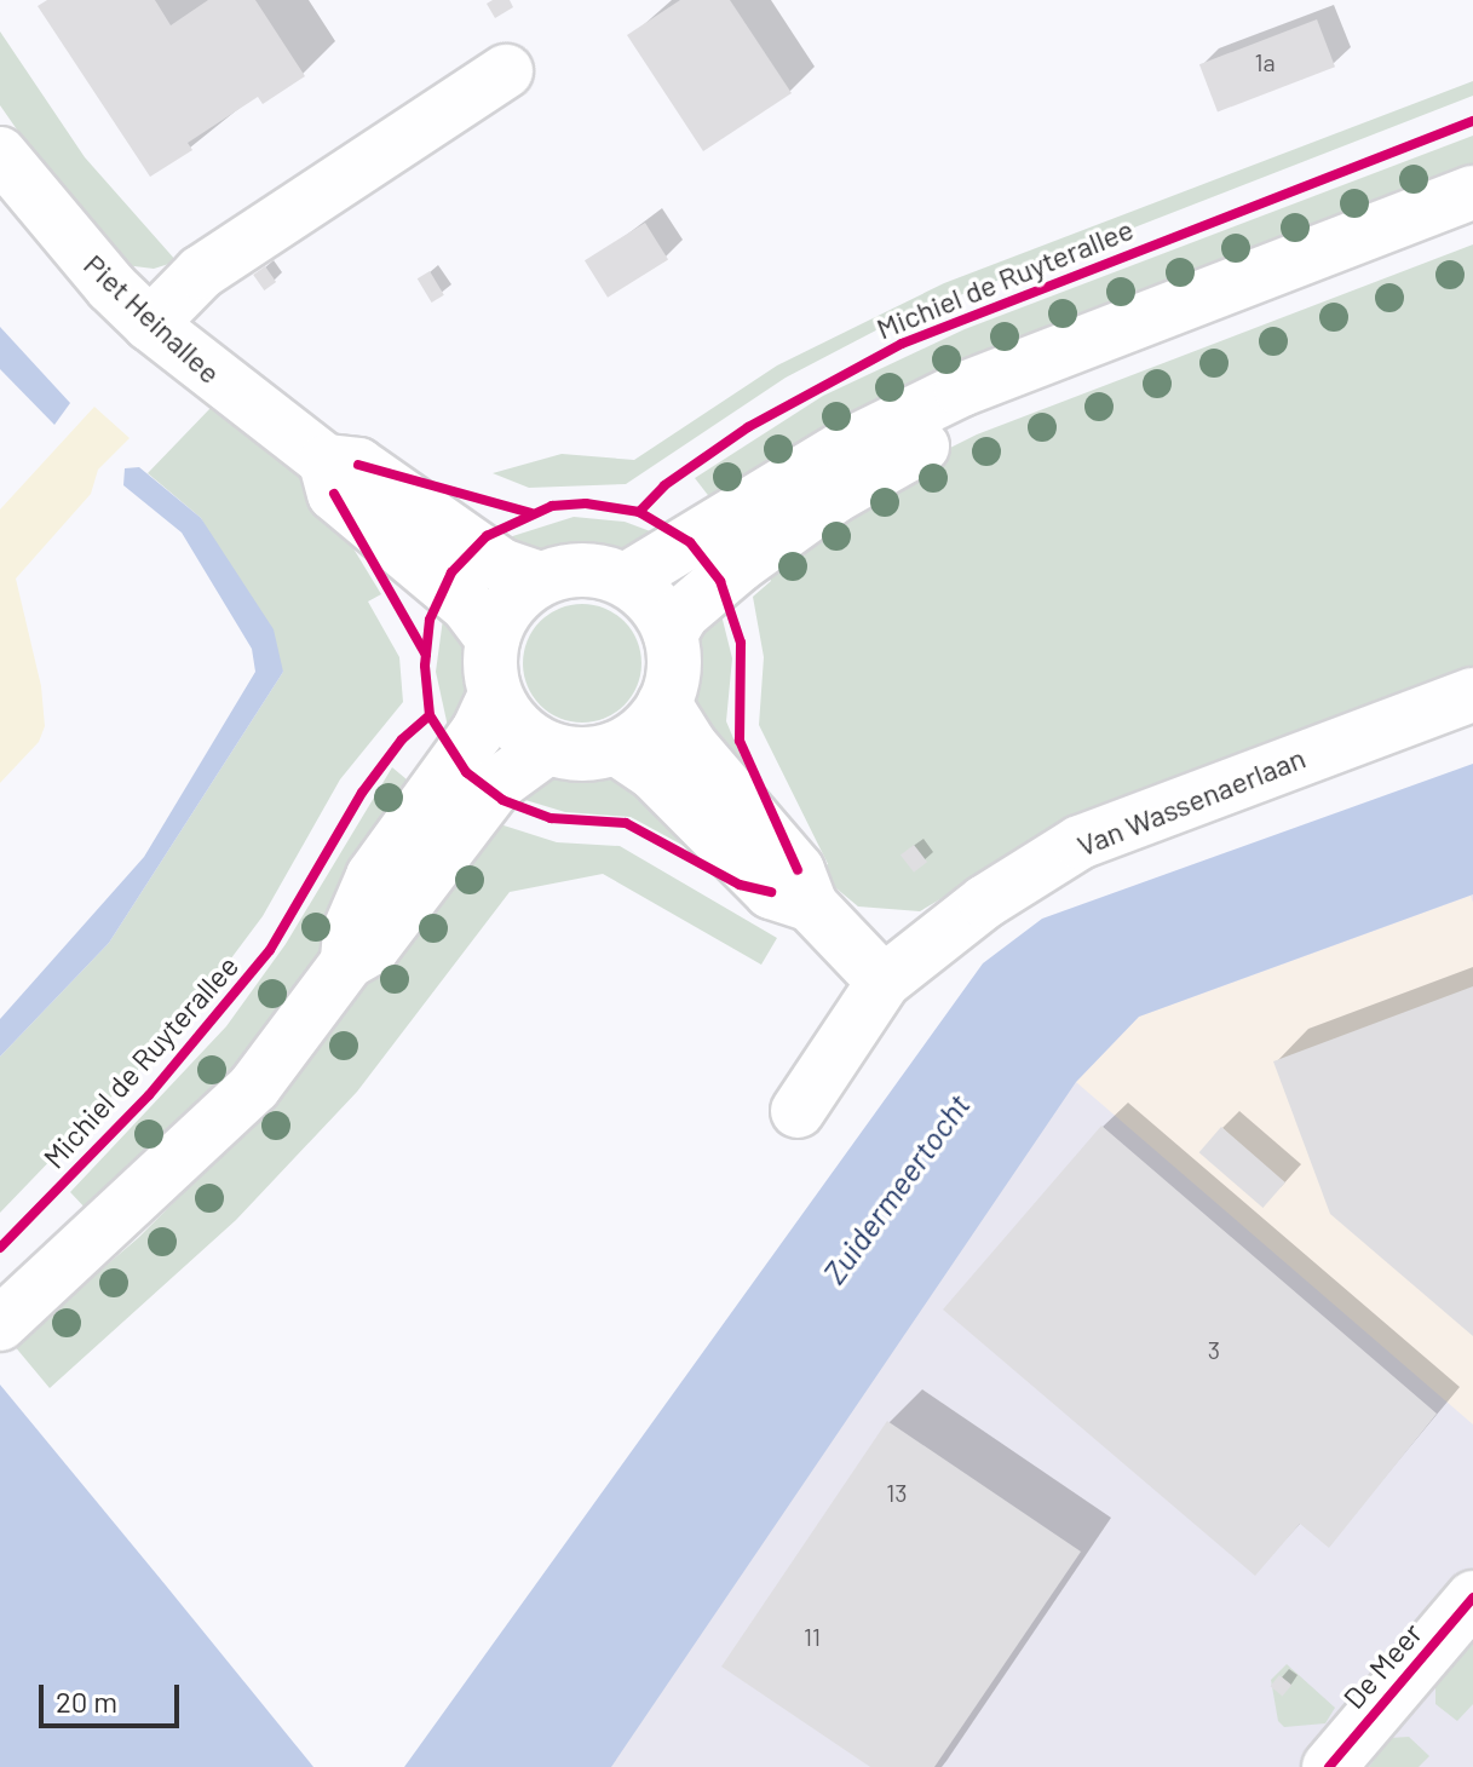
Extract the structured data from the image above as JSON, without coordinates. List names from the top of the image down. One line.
{"streets":{"main road":["Piet Heinallee","Van Wassenaerlaan","De Meer"],"cycle path":["Michiel de Ruyterallee"]},"water":["Zuidermeertocht"],"house_numbers":["1a","3","13","11"],"scale_bar":"20 m"}
